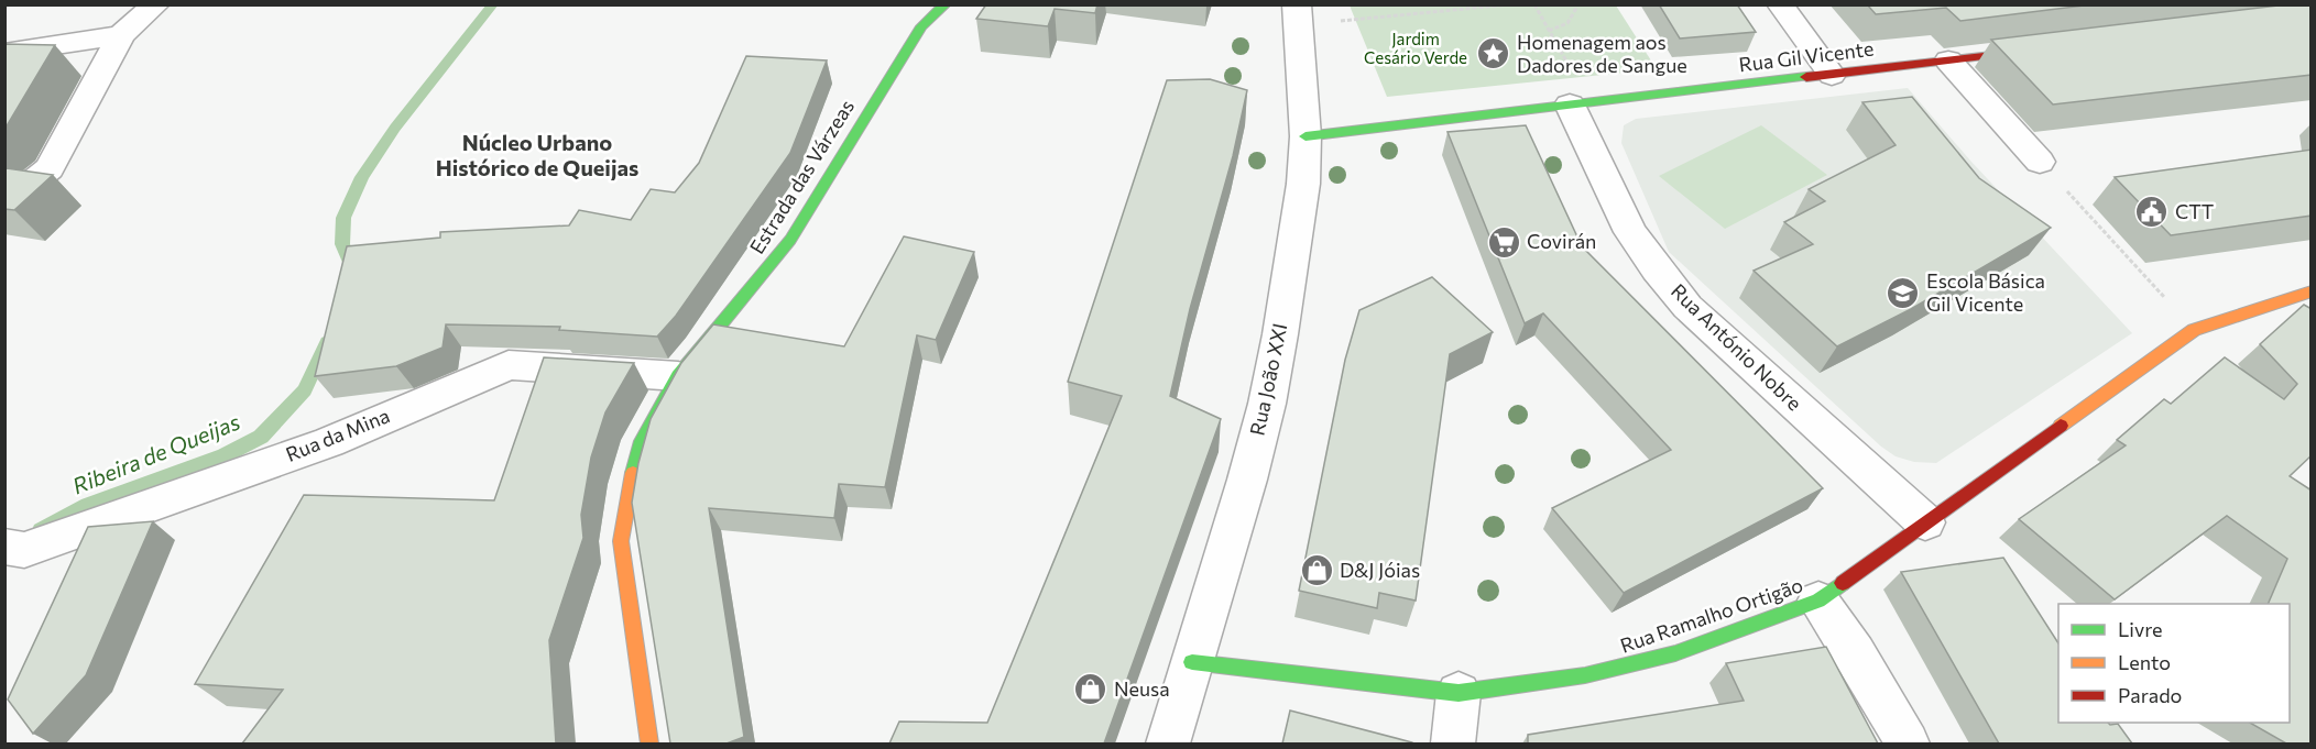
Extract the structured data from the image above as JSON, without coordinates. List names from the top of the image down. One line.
{"streets":{"street":["Rua Gil Vicente","Estrada das Várzeas","Rua António Nobre","Rua João XXI","Rua da Mina","Rua Ramalho Ortigão"]},"crossings":[["Rua Gil Vicente","Rua António Nobre"],["Rua Gil Vicente","Rua João XXI"],["Estrada das Várzeas","Rua da Mina"],["Rua António Nobre","Rua Ramalho Ortigão"],["Rua João XXI","Rua Ramalho Ortigão"]],"districts":["Núcleo Urbano Histórico de Queijas"],"water":["Ribeira de Queijas"],"parks":["Jardim Cesário Verde"],"places":{"place":["Homenagem aos Dadores de Sangue"],"public building":["CTT"],"supermarket":["Covirán"],"school or university":["Escola Básica Gil Vicente"],"shop":["D&J Jóias","Neusa"]},"legend":["Livre","Lento","Parado"]}
